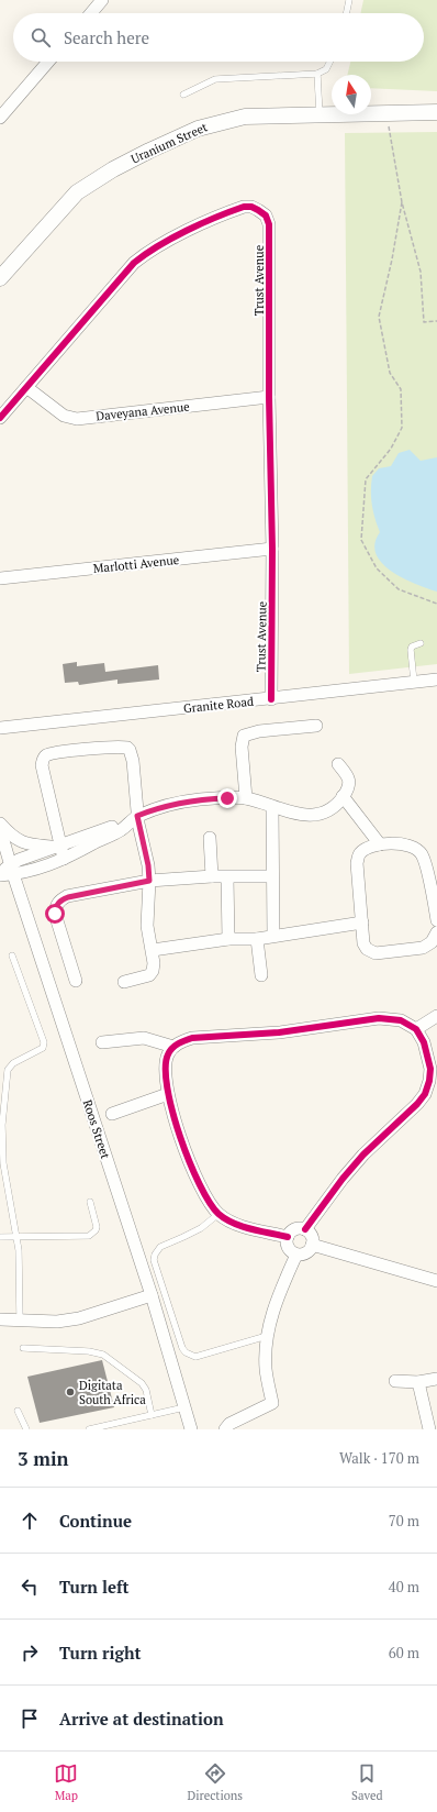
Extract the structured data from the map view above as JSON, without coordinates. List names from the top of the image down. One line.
{"streets":{"street":["Uranium Street","Trust Avenue","Daveyana Avenue","Marlotti Avenue","Granite Road","Roos Street"]},"crossings":[["Trust Avenue","Daveyana Avenue"],["Trust Avenue","Marlotti Avenue"],["Trust Avenue","Granite Road"]],"places":["Digitata South Africa"],"north":"top","page":{"search":"Search here","heading":["3 min","Walk · 170 m"],"list":[["Continue","70 m"],["Turn left","40 m"],["Turn right","60 m"],"Arrive at destination"],"nav":["Map","Directions","Saved"]}}
